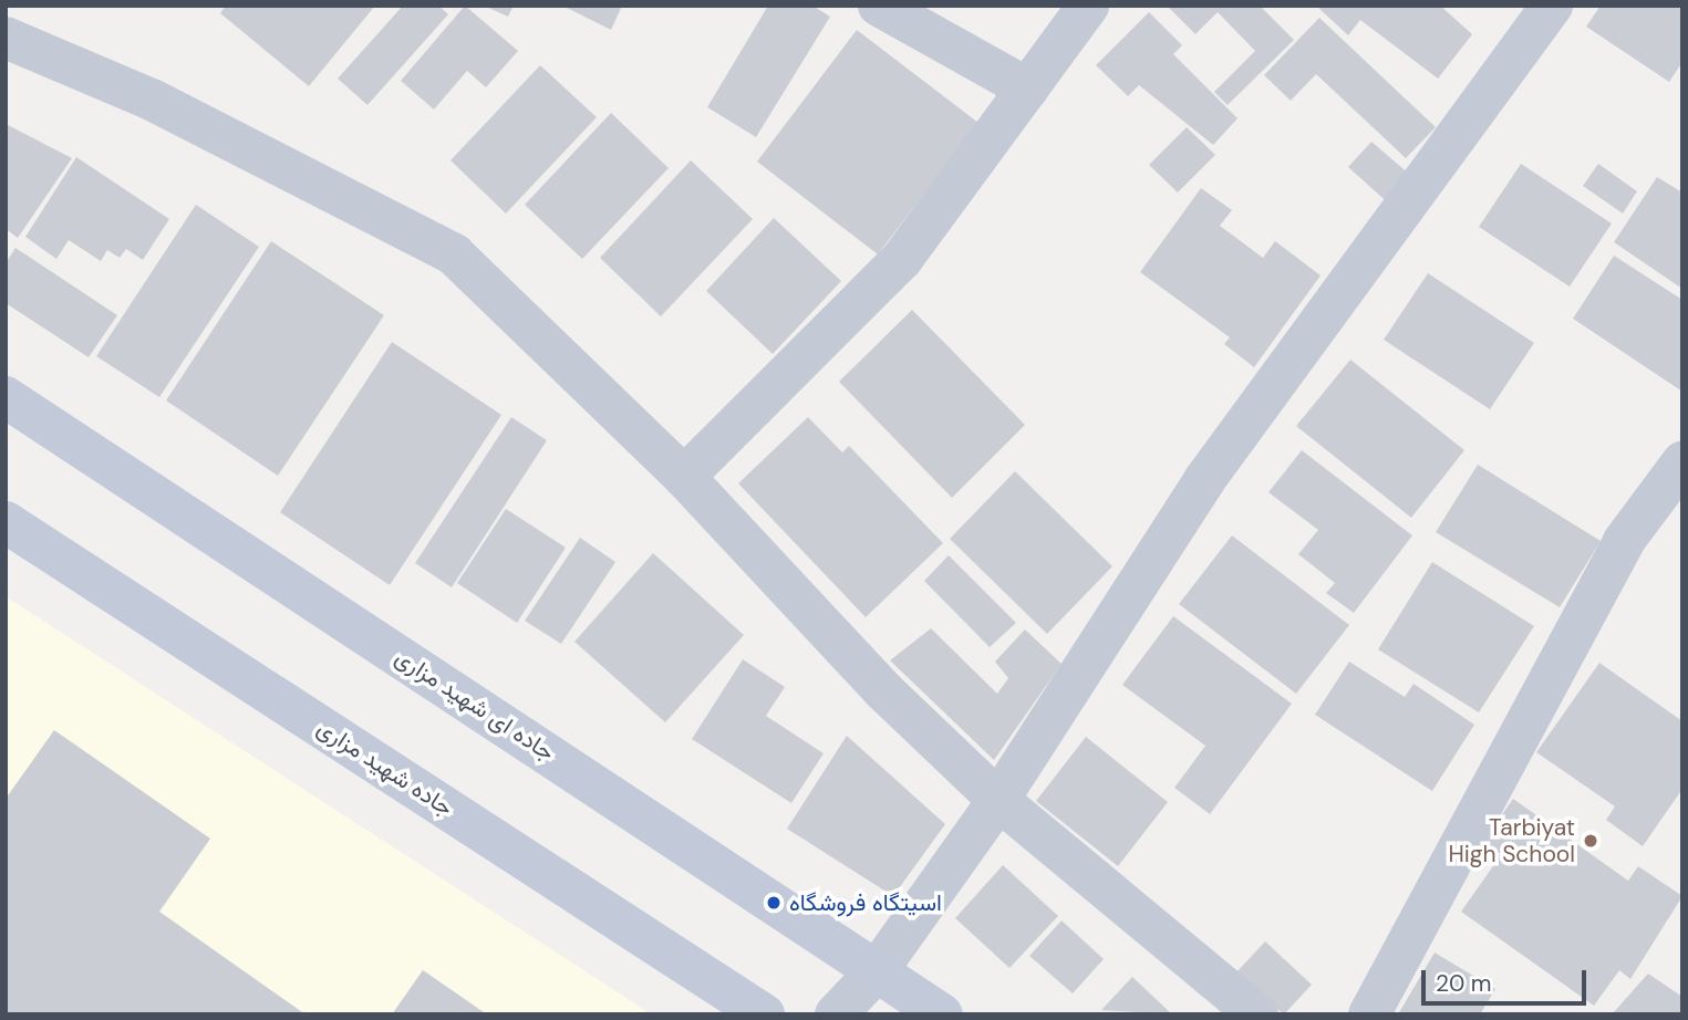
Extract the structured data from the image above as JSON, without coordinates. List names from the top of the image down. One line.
{"streets":{"main road":["جاده ای شهید مزاری","جاده شهید مزاری"]},"places":["Tarbiyat High School","اسیتگاه فروشگاه"],"scale_bar":"20 m"}
